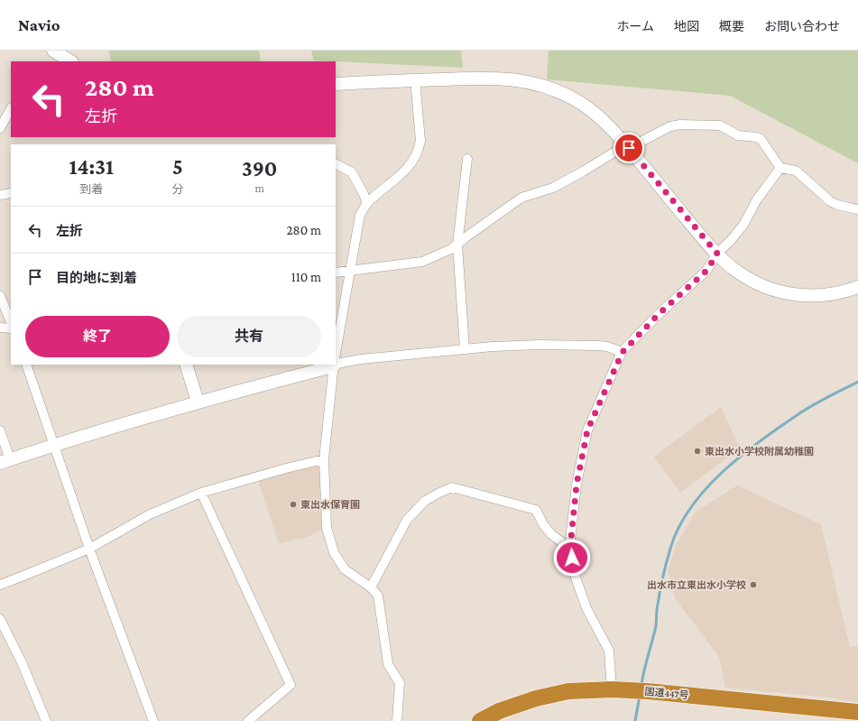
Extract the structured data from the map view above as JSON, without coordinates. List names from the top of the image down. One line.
{"streets":{"highway":["国道447号"]},"places":["東出水小学校附属幼稚園","東出水保育園","出水市立東出水小学校"],"page":{"header":"Navio","nav":["ホーム","地図","概要","お問い合わせ"],"turn":["280 m","左折"],"eta":["14:31","到着","5","分","390","m"],"list":[{"name":"左折","value":"280 m"},{"name":"目的地に到着","value":"110 m"}],"buttons":["終了","共有"]}}
